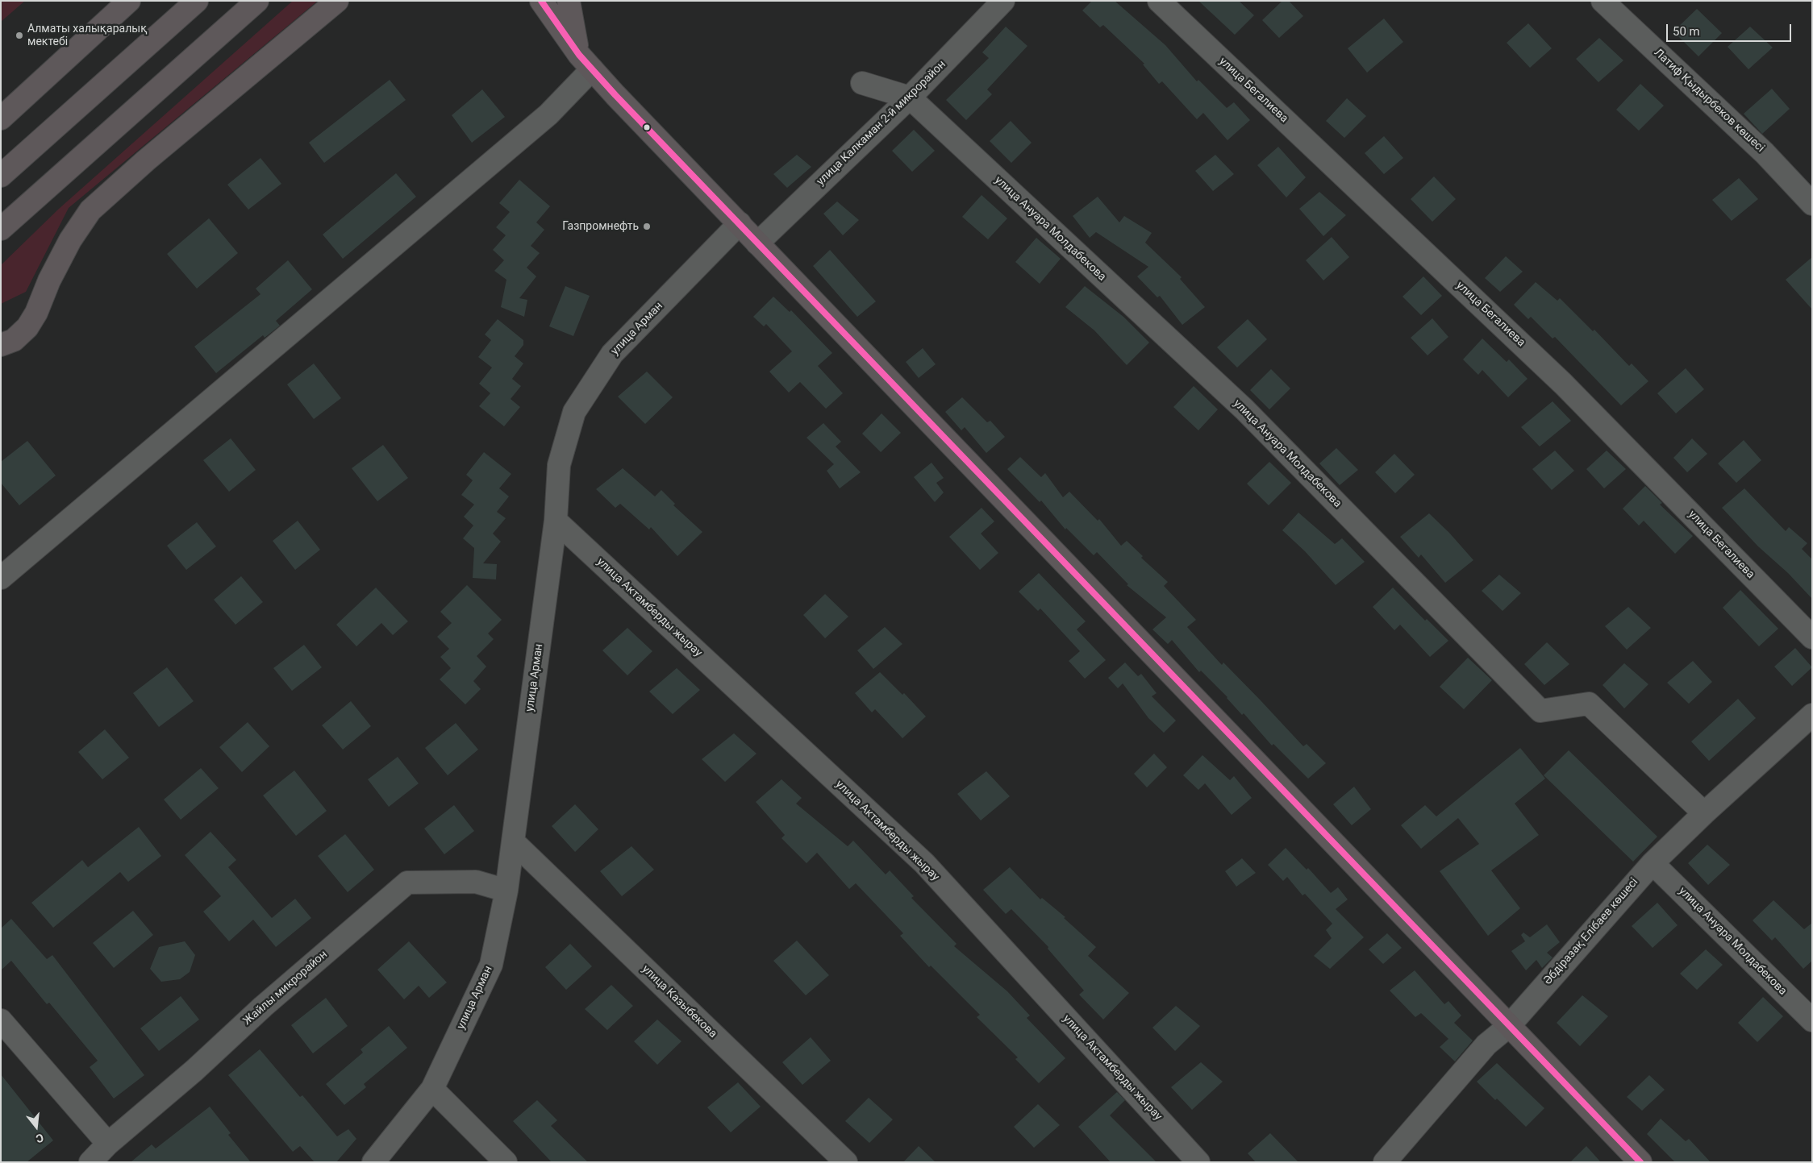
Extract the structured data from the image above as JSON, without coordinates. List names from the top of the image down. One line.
{"streets":{"street":["улица Бегалиева","Латиф Қыдырбеков көшесі","улица Калкаман 2-й микрорайон","улица Ануара Молдабекова","улица Арман","улица Актамберды жырау","Әбдіразақ Елібаев көшесі","Жайлы микрорайон","улица Казыбекова"]},"crossings":[["улица Калкаман 2-й микрорайон","улица Ануара Молдабекова"],["улица Ануара Молдабекова","Әбдіразақ Елібаев көшесі"],["улица Арман","улица Актамберды жырау"],["улица Арман","Жайлы микрорайон"],["улица Арман","улица Казыбекова"]],"places":["Алматы халықаралық мектебі","Газпромнефть"],"scale_bar":"50 m","north":"bottom"}
